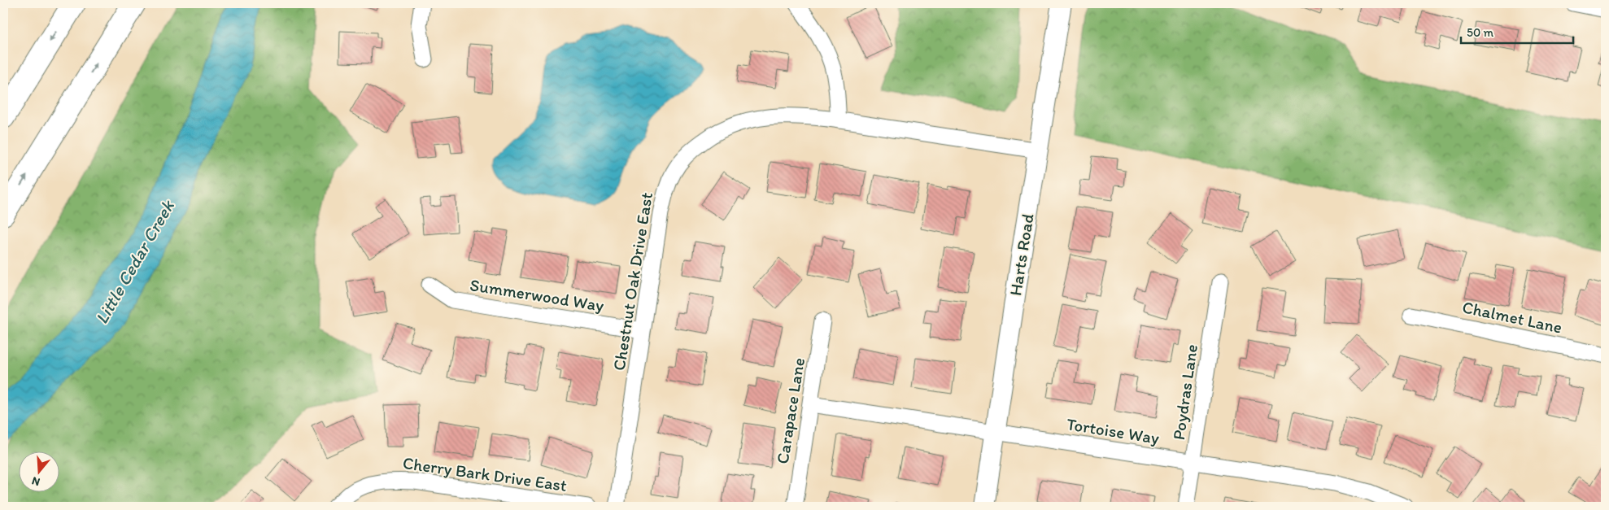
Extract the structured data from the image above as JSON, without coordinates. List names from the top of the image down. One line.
{"streets":{"street":["Harts Road","Chestnut Oak Drive East","Summerwood Way","Chalmet Lane","Poydras Lane","Carapace Lane","Tortoise Way","Cherry Bark Drive East"]},"crossings":[["Harts Road","Chestnut Oak Drive East"],["Harts Road","Tortoise Way"],["Chestnut Oak Drive East","Summerwood Way"],["Poydras Lane","Tortoise Way"],["Carapace Lane","Tortoise Way"]],"water":["Little Cedar Creek"],"scale_bar":"50 m","north":"bottom"}
